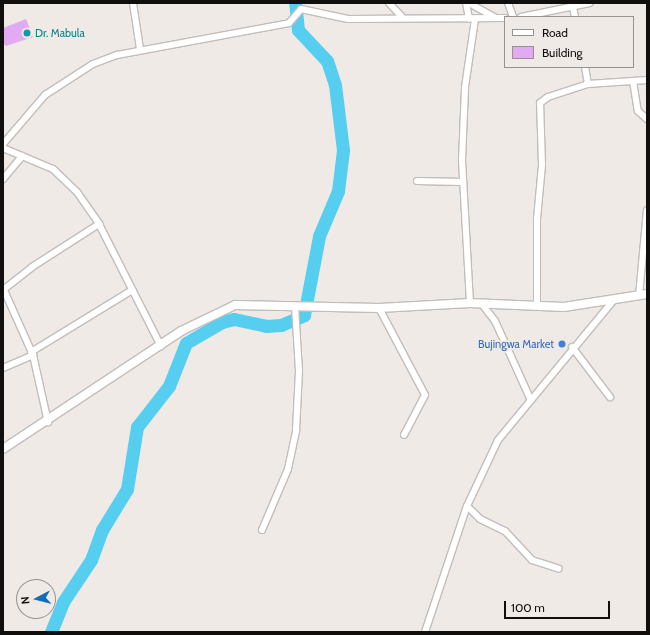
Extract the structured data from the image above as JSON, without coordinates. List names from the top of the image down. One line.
{"places":["Dr. Mabula","Bujingwa Market"],"legend":["Road","Building"],"scale_bar":"100 m","north":"left"}
